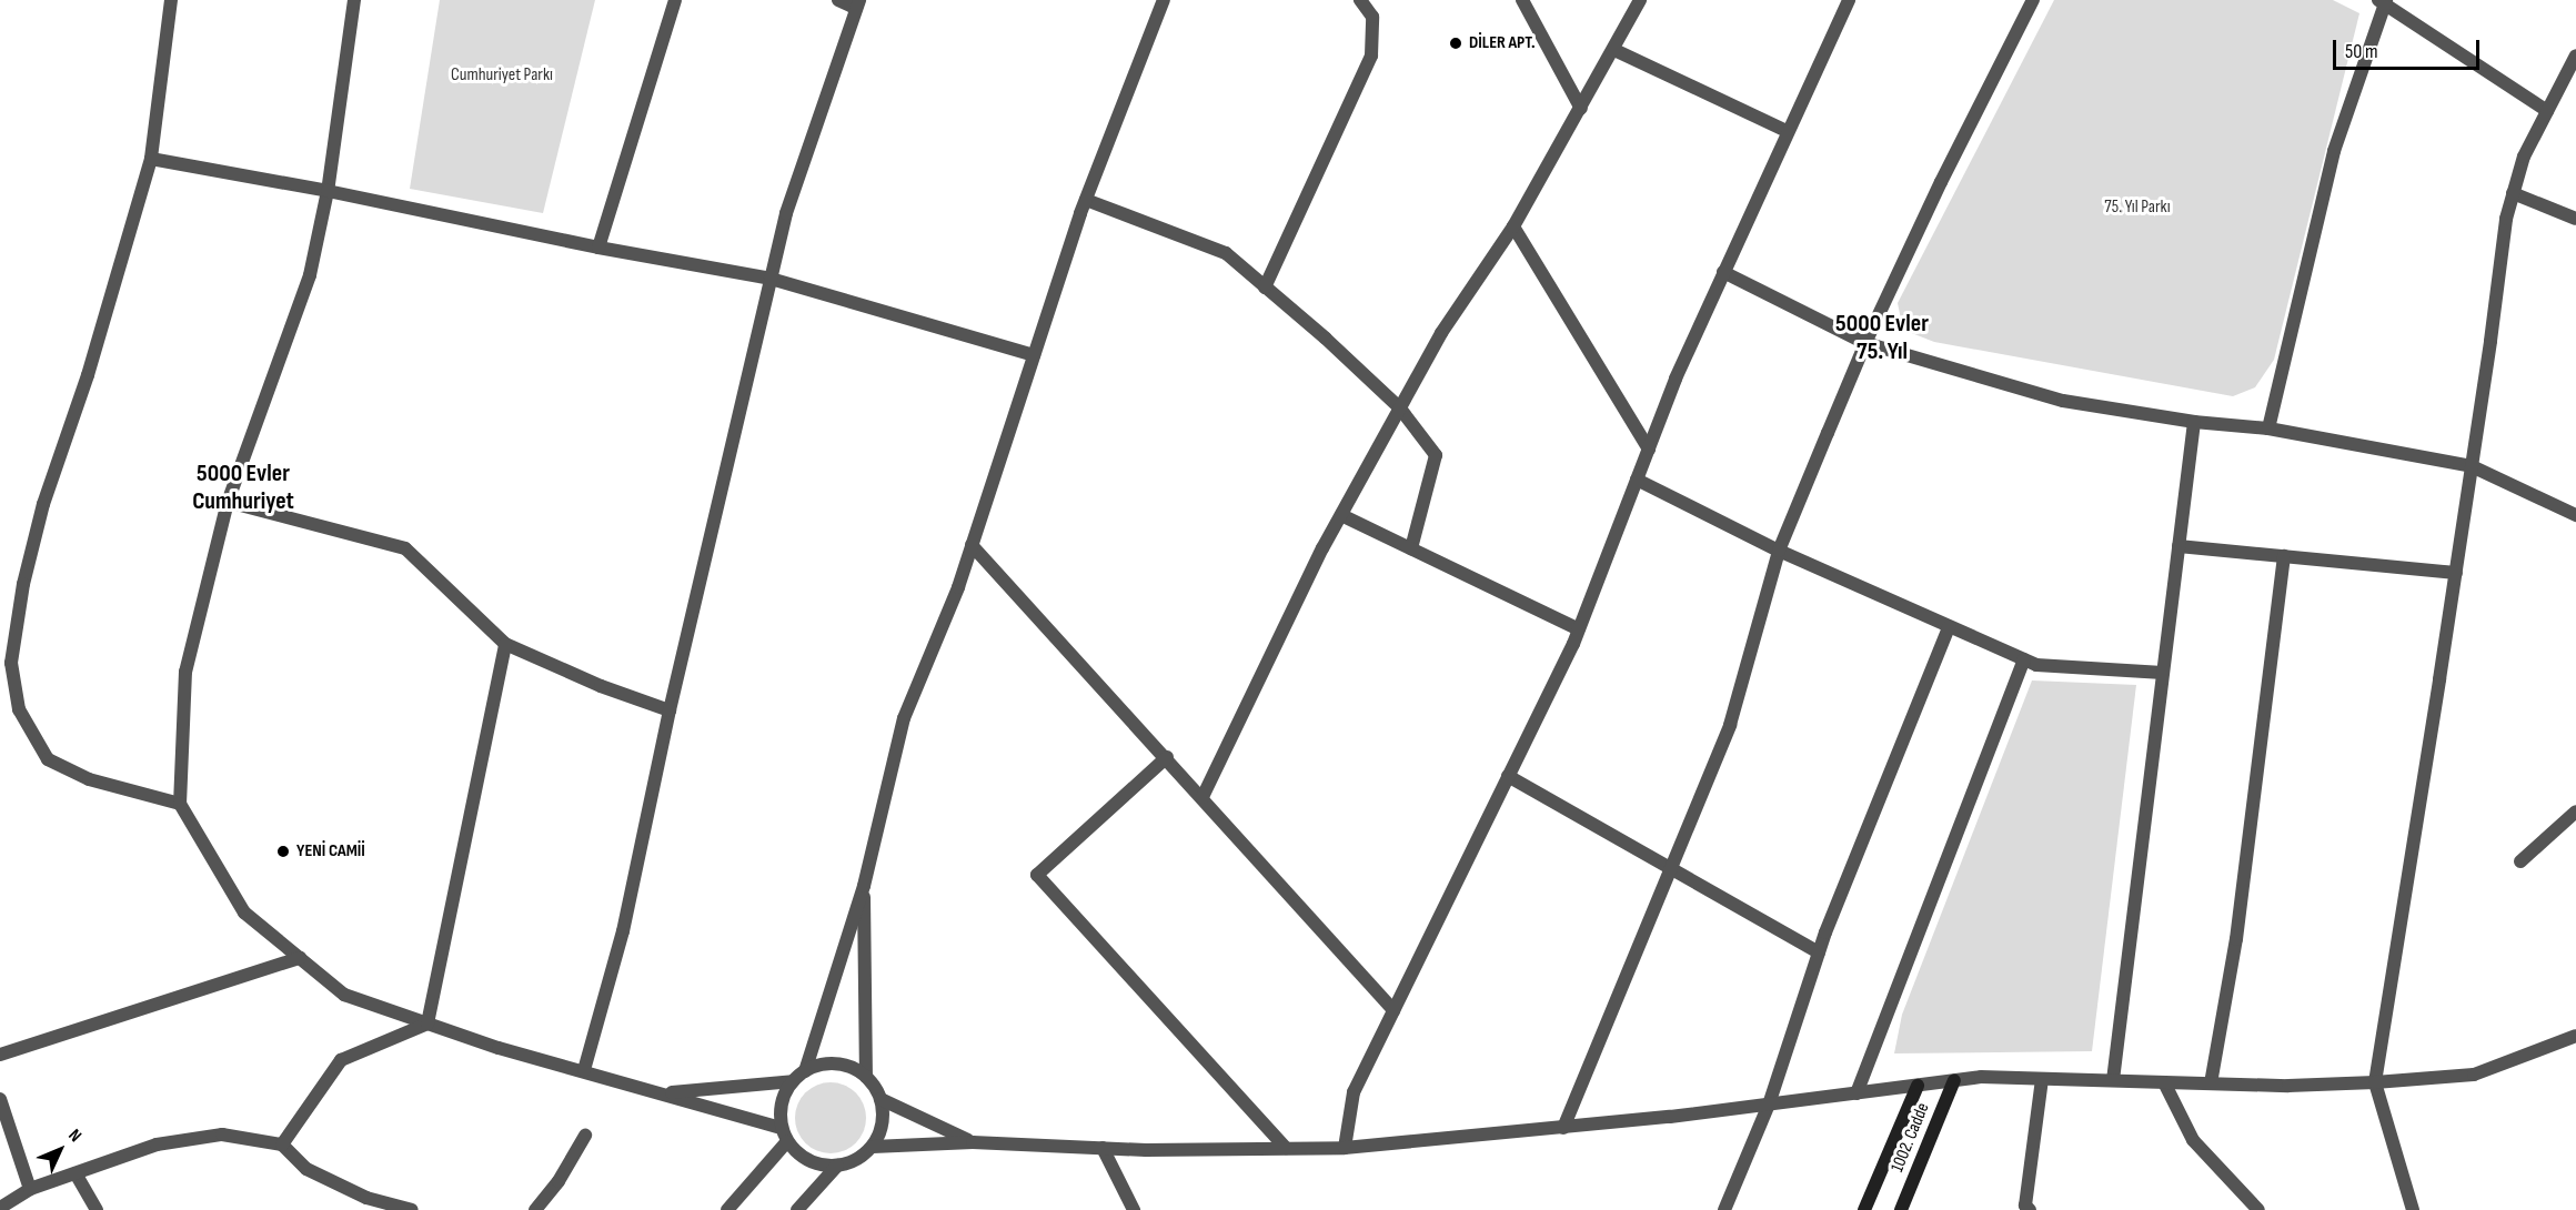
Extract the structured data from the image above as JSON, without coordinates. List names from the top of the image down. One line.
{"streets":{"main road":["1002. Cadde"]},"districts":["5000 Evler 75. Yıl","5000 Evler Cumhuriyet"],"parks":["Cumhuriyet Parkı","75. Yıl Parkı"],"places":["DİLER APT.","YENİ CAMİİ"],"scale_bar":"50 m","north":"top right"}
